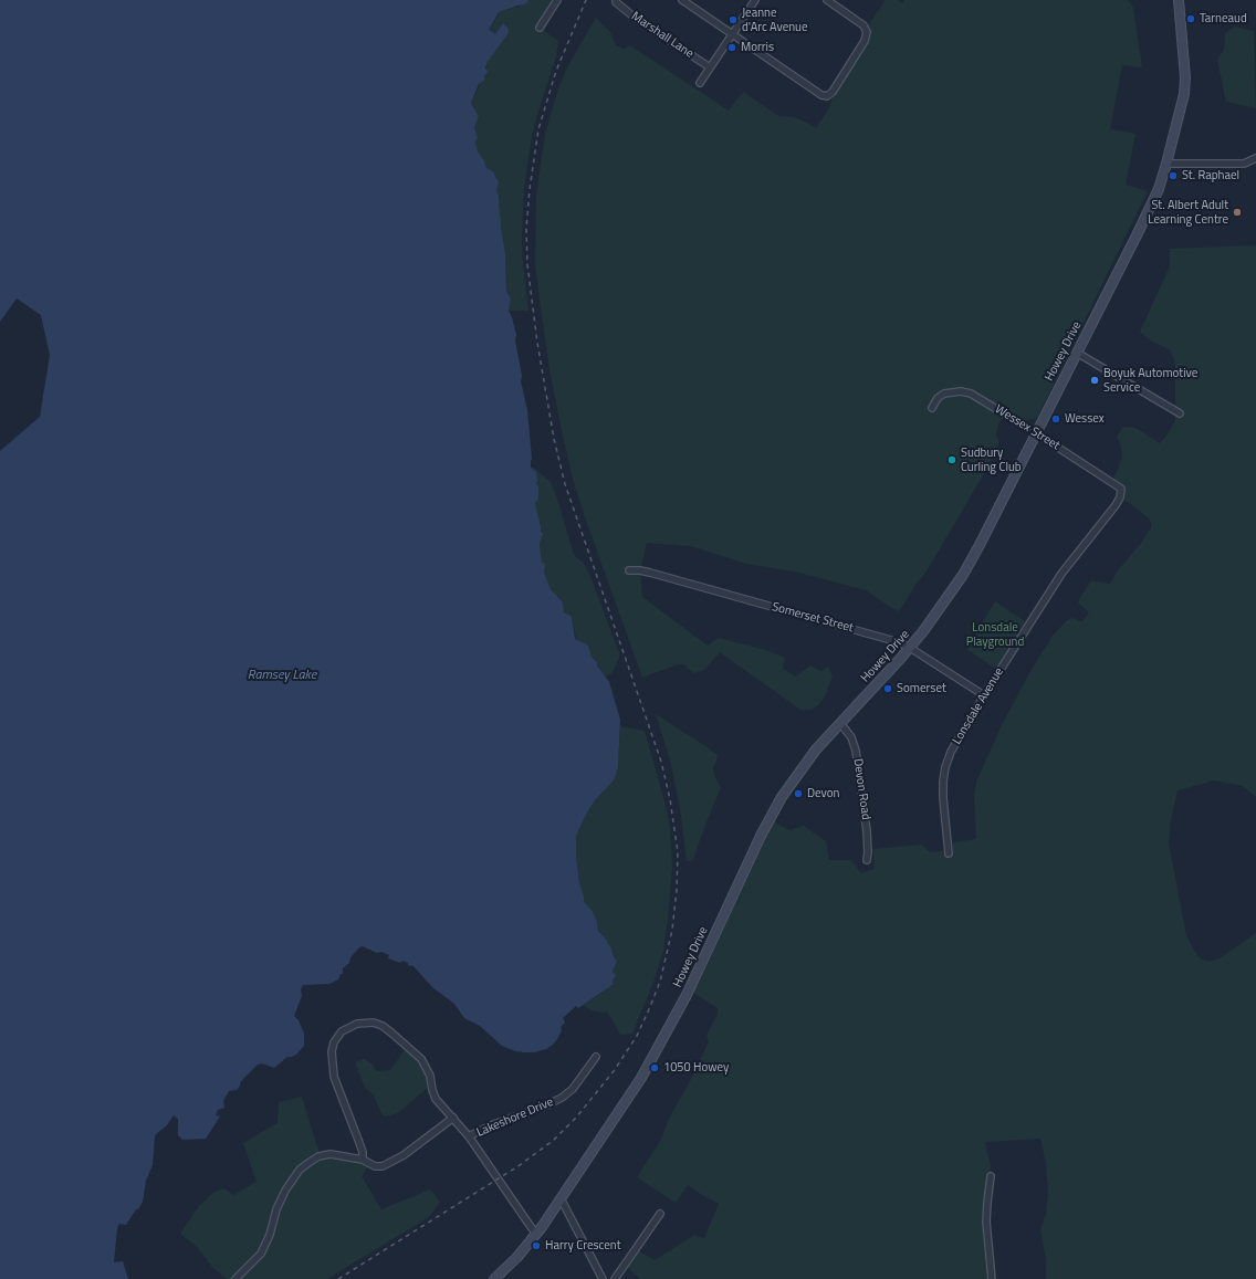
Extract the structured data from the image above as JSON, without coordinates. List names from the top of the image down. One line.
{"streets":{"main road":["Howey Drive"],"street":["Marshall Lane","Wessex Street","Somerset Street","Lonsdale Avenue","Devon Road","Lakeshore Drive"]},"crossings":[["Howey Drive","Wessex Street"],["Howey Drive","Somerset Street"],["Howey Drive","Devon Road"],["Wessex Street","Lonsdale Avenue"],["Somerset Street","Lonsdale Avenue"]],"water":["Ramsey Lake"],"parks":["Lonsdale Playground"],"places":["Tarneaud","Jeanne d'Arc Avenue","Morris","St. Raphael","St. Albert Adult Learning Centre","Boyuk Automotive Service","Wessex","Sudbury Curling Club","Somerset","Devon","1050 Howey","Harry Crescent"]}
